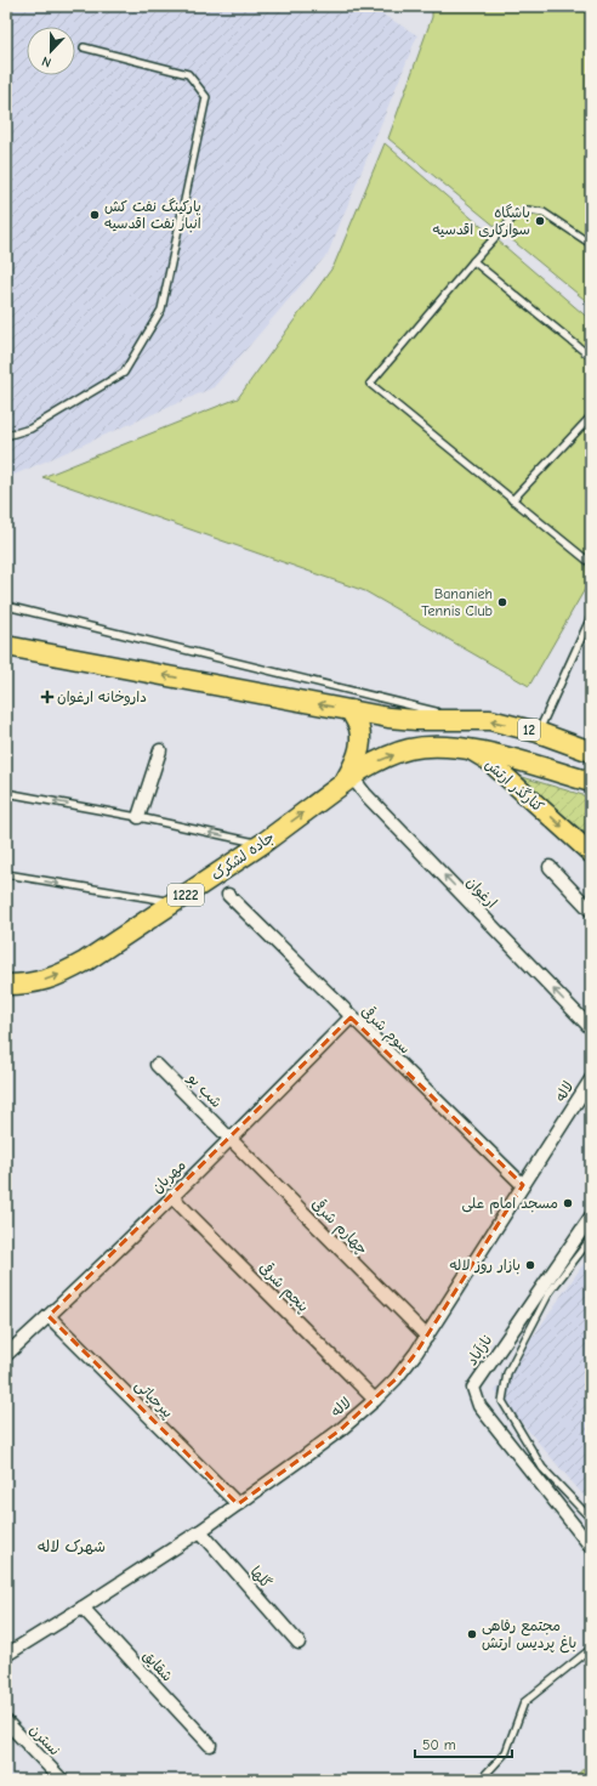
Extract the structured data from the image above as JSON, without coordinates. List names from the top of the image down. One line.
{"streets":{"highway":["12","جاده لشکرک","1222"],"main road":["کنارگذر ارتش"],"street":["ارغوان","سوم شرقی","شب بو","لاله","مهربان","چهارم شرقی","پنجم شرقی","نازآباد","پیرحیاتی","گلها","شقایق","نسترن"]},"crossings":[["12","کنارگذر ارتش"],["12","جاده لشکرک"],["کنارگذر ارتش","جاده لشکرک"],["جاده لشکرک","ارغوان"],["جاده لشکرک","1222"],["ارغوان","1222"],["سوم شرقی","لاله"],["سوم شرقی","مهربان"],["شب بو","مهربان"],["شب بو","چهارم شرقی"],["لاله","چهارم شرقی"],["لاله","پنجم شرقی"],["لاله","پیرحیاتی"],["لاله","گلها"],["لاله","شقایق"],["مهربان","چهارم شرقی"],["مهربان","پنجم شرقی"],["مهربان","پیرحیاتی"]],"one_way":["کنارگذر ارتش","جاده لشکرک","ارغوان"],"districts":["شهرک لاله"],"places":{"other":["پارکینگ نفت کش انبار نفت اقدسیه","باشگاه سوارکاری اقدسیه","Bananieh Tennis Club","مسجد امام علی","بازار روز لاله","مجتمع رفاهی باغ پردیس ارتش"],"health":["داروخانه ارغوان"]},"scale_bar":"50 m","north":"bottom"}
